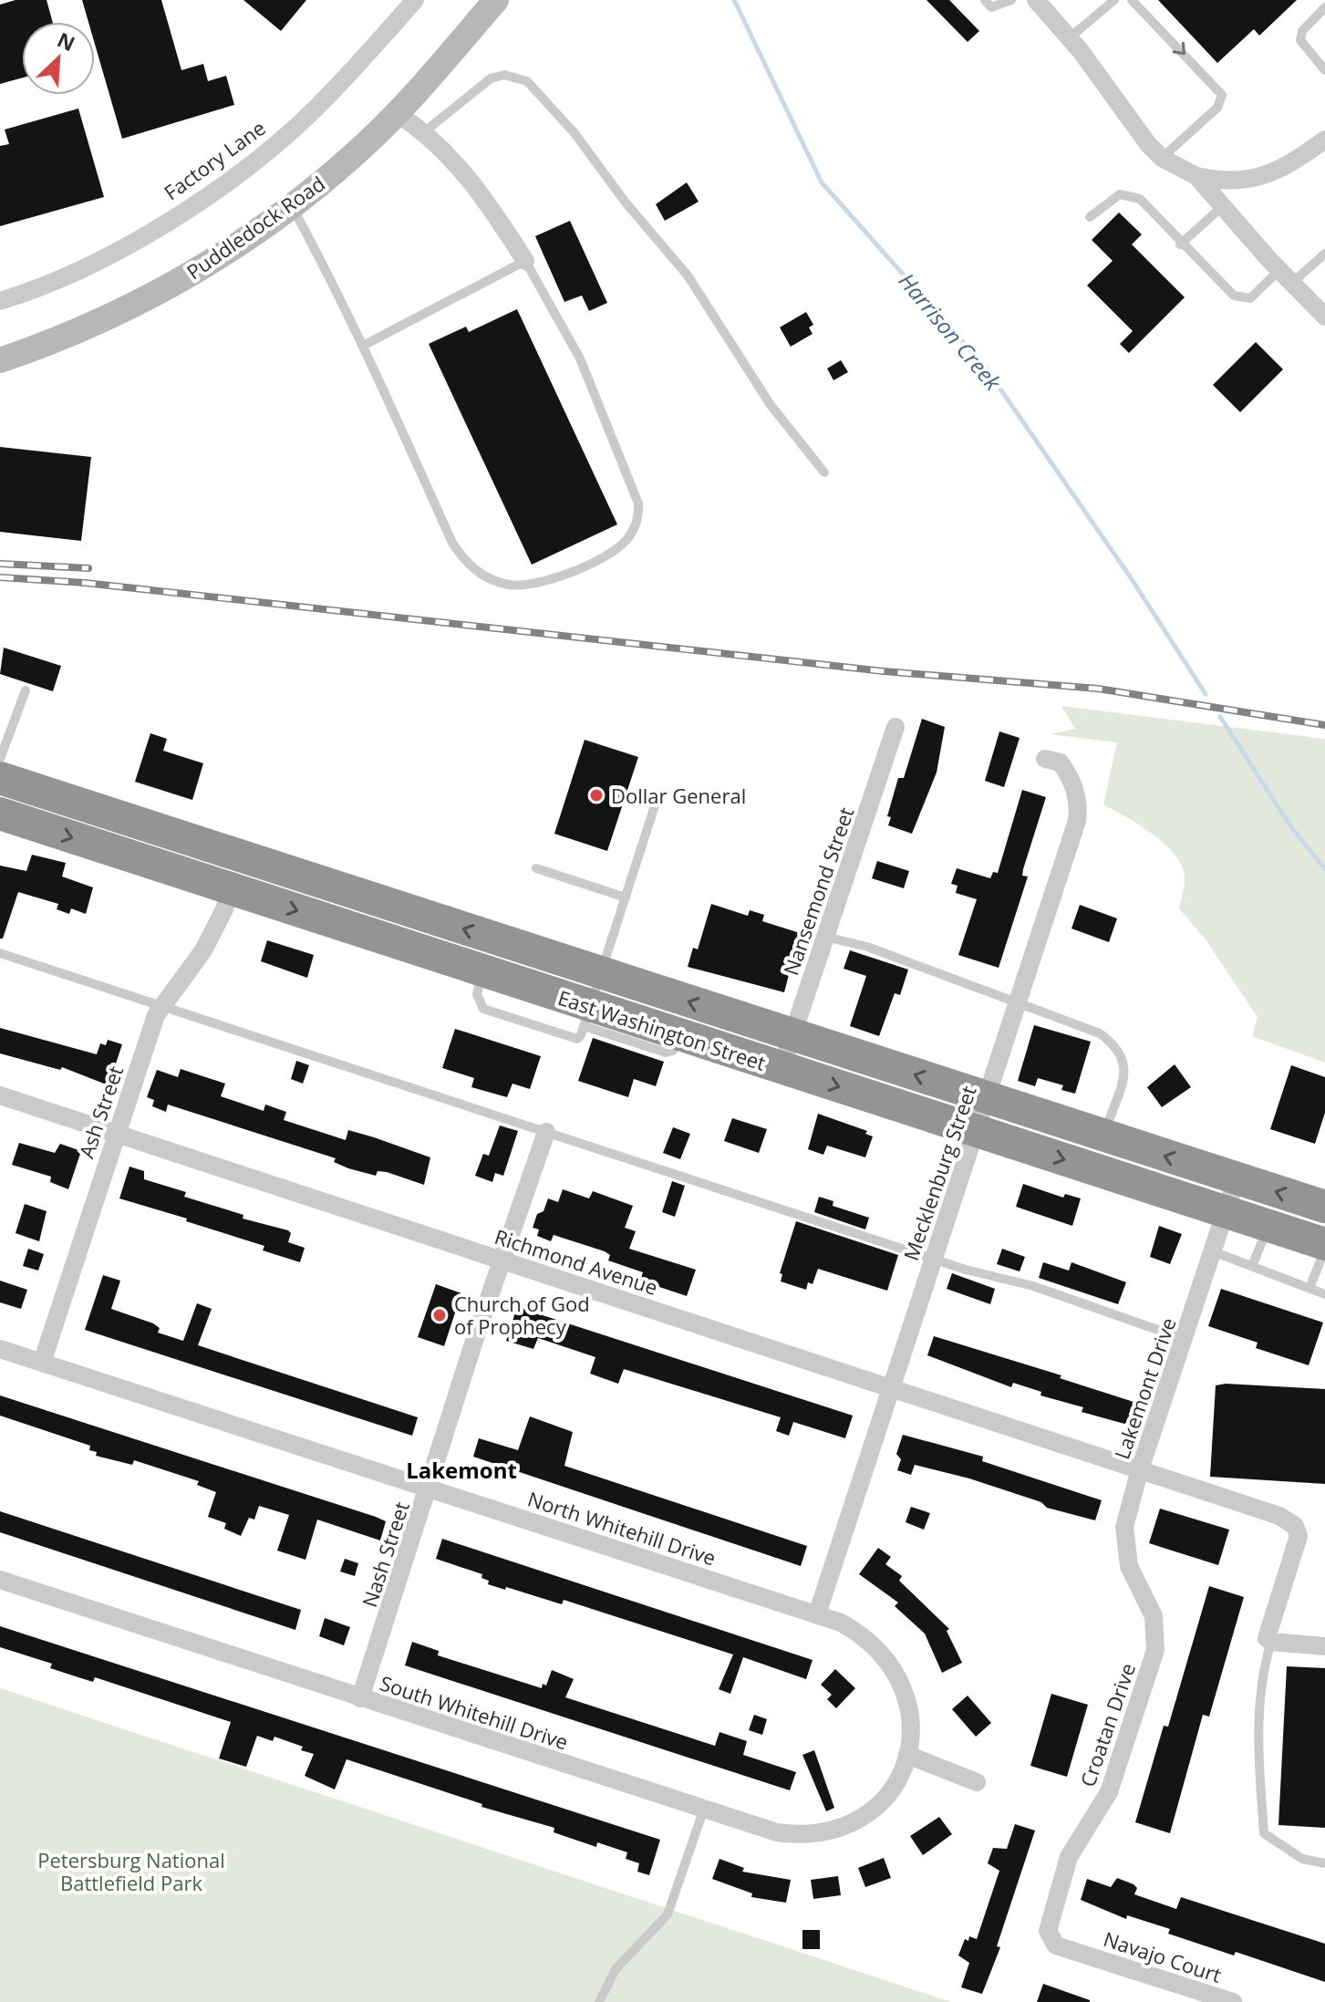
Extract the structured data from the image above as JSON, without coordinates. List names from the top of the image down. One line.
{"streets":{"highway":["East Washington Street"],"main road":["Puddledock Road"],"street":["Factory Lane","Nansemond Street","Ash Street","Mecklenburg Street","Richmond Avenue","Lakemont Drive","North Whitehill Drive","Nash Street","South Whitehill Drive","Croatan Drive","Navajo Court"]},"crossings":[["Nansemond Street","East Washington Street"],["East Washington Street","Ash Street"],["East Washington Street","Mecklenburg Street"],["East Washington Street","Lakemont Drive"],["Ash Street","Richmond Avenue"],["Ash Street","North Whitehill Drive"],["Mecklenburg Street","Richmond Avenue"],["Mecklenburg Street","North Whitehill Drive"],["Richmond Avenue","Lakemont Drive"],["Richmond Avenue","Nash Street"],["Lakemont Drive","Croatan Drive"],["North Whitehill Drive","Nash Street"],["North Whitehill Drive","South Whitehill Drive"],["Nash Street","South Whitehill Drive"],["Croatan Drive","Navajo Court"]],"districts":["Lakemont"],"water":["Harrison Creek"],"parks":["Petersburg National Battlefield Park"],"places":["Dollar General","Church of God of Prophecy"],"north":"top right"}
